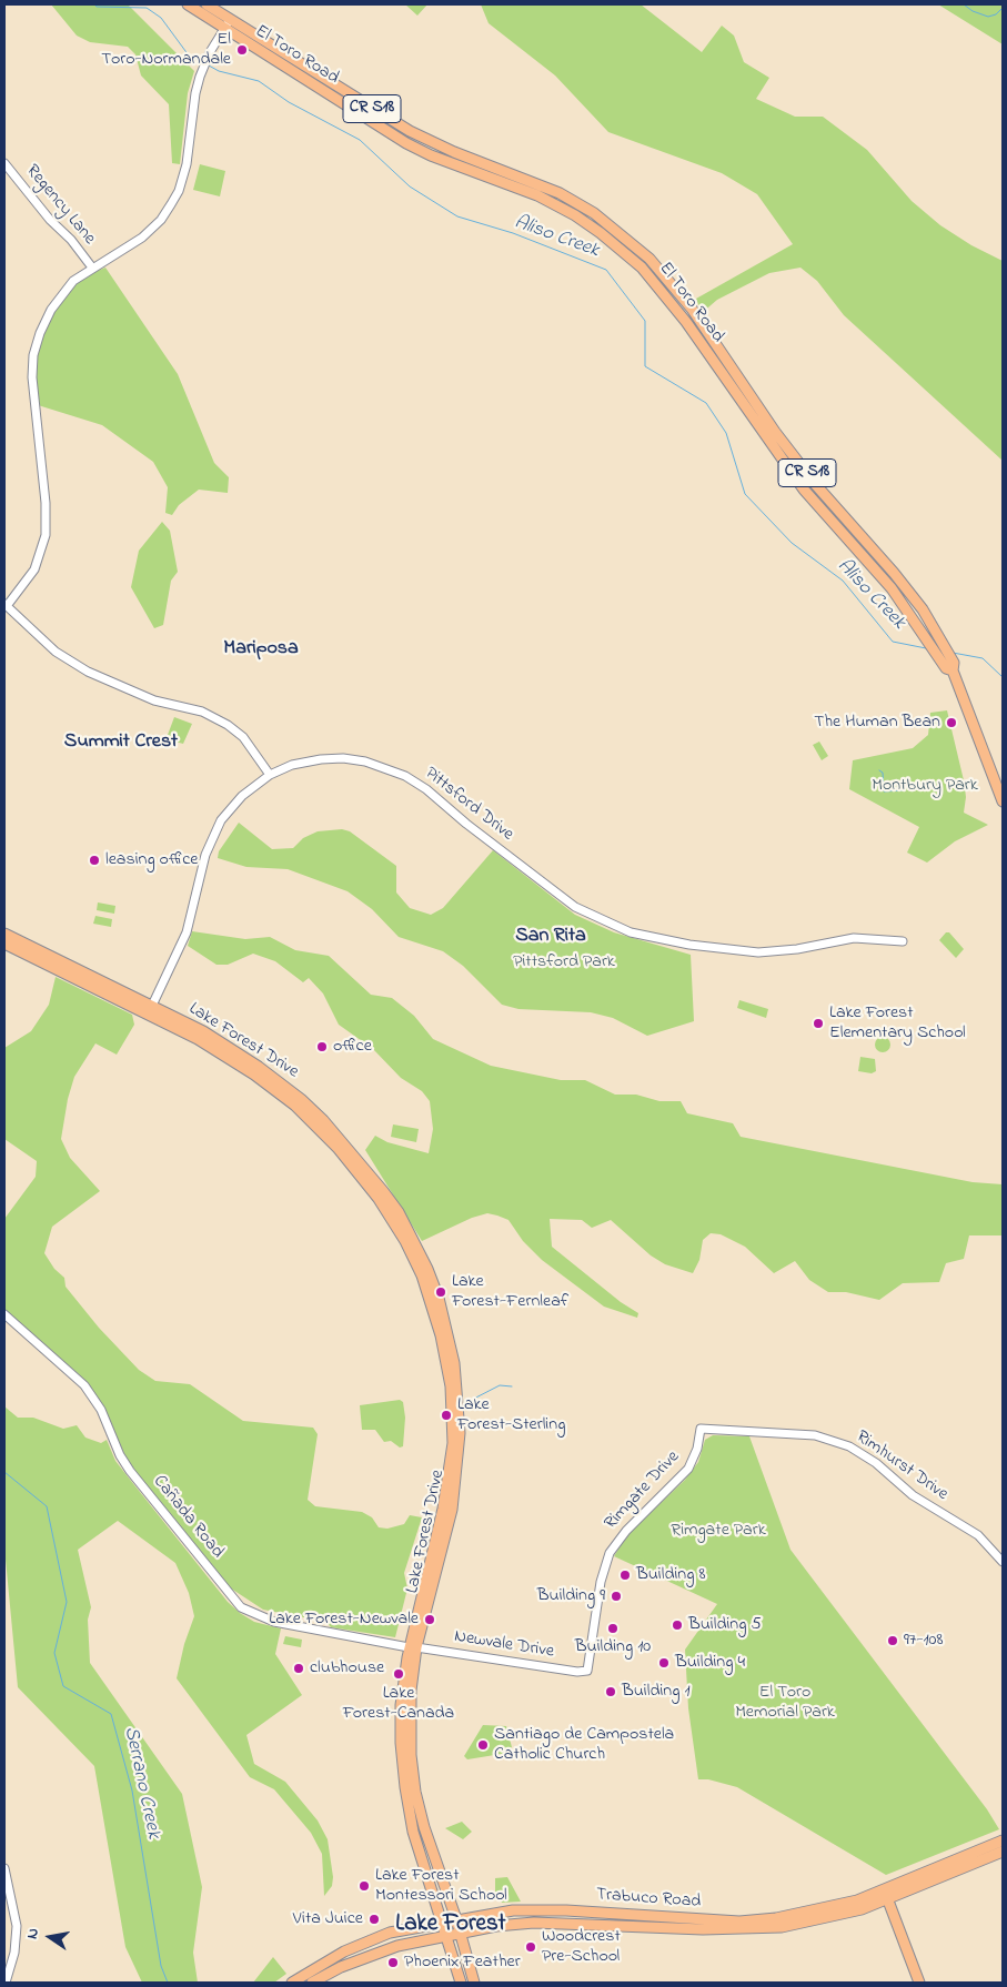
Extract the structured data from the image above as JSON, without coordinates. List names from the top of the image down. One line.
{"streets":{"main road":["El Toro Road","CR S18","Lake Forest Drive","Trabuco Road"],"street":["Regency Lane","Pittsford Drive","Rimhurst Drive","Rimgate Drive","Cañada Road","Newvale Drive"]},"crossings":[["Pittsford Drive","Lake Forest Drive"],["Lake Forest Drive","Cañada Road"],["Lake Forest Drive","Newvale Drive"],["Lake Forest Drive","Trabuco Road"],["Rimhurst Drive","Rimgate Drive"],["Rimgate Drive","Newvale Drive"],["Cañada Road","Newvale Drive"]],"districts":["Mariposa","Summit Crest","San Rita","Lake Forest"],"water":["Aliso Creek","Serrano Creek"],"parks":["Montbury Park","Pittsford Park","Rimgate Park","El Toro Memorial Park"],"places":["El Toro-Normandale","The Human Bean","leasing office","Lake Forest Elementary School","office","Lake Forest-Fernleaf","Lake Forest-Sterling","Building 8","Building 9","Lake Forest-Newvale","Building 5","Building 10","97-108","Building 4","clubhouse","Lake Forest-Canada","Building 1","Santiago de Campostela Catholic Church","Lake Forest Montessori School","Vita Juice","Woodcrest Pre-School","Phoenix Feather"],"north":"left"}
